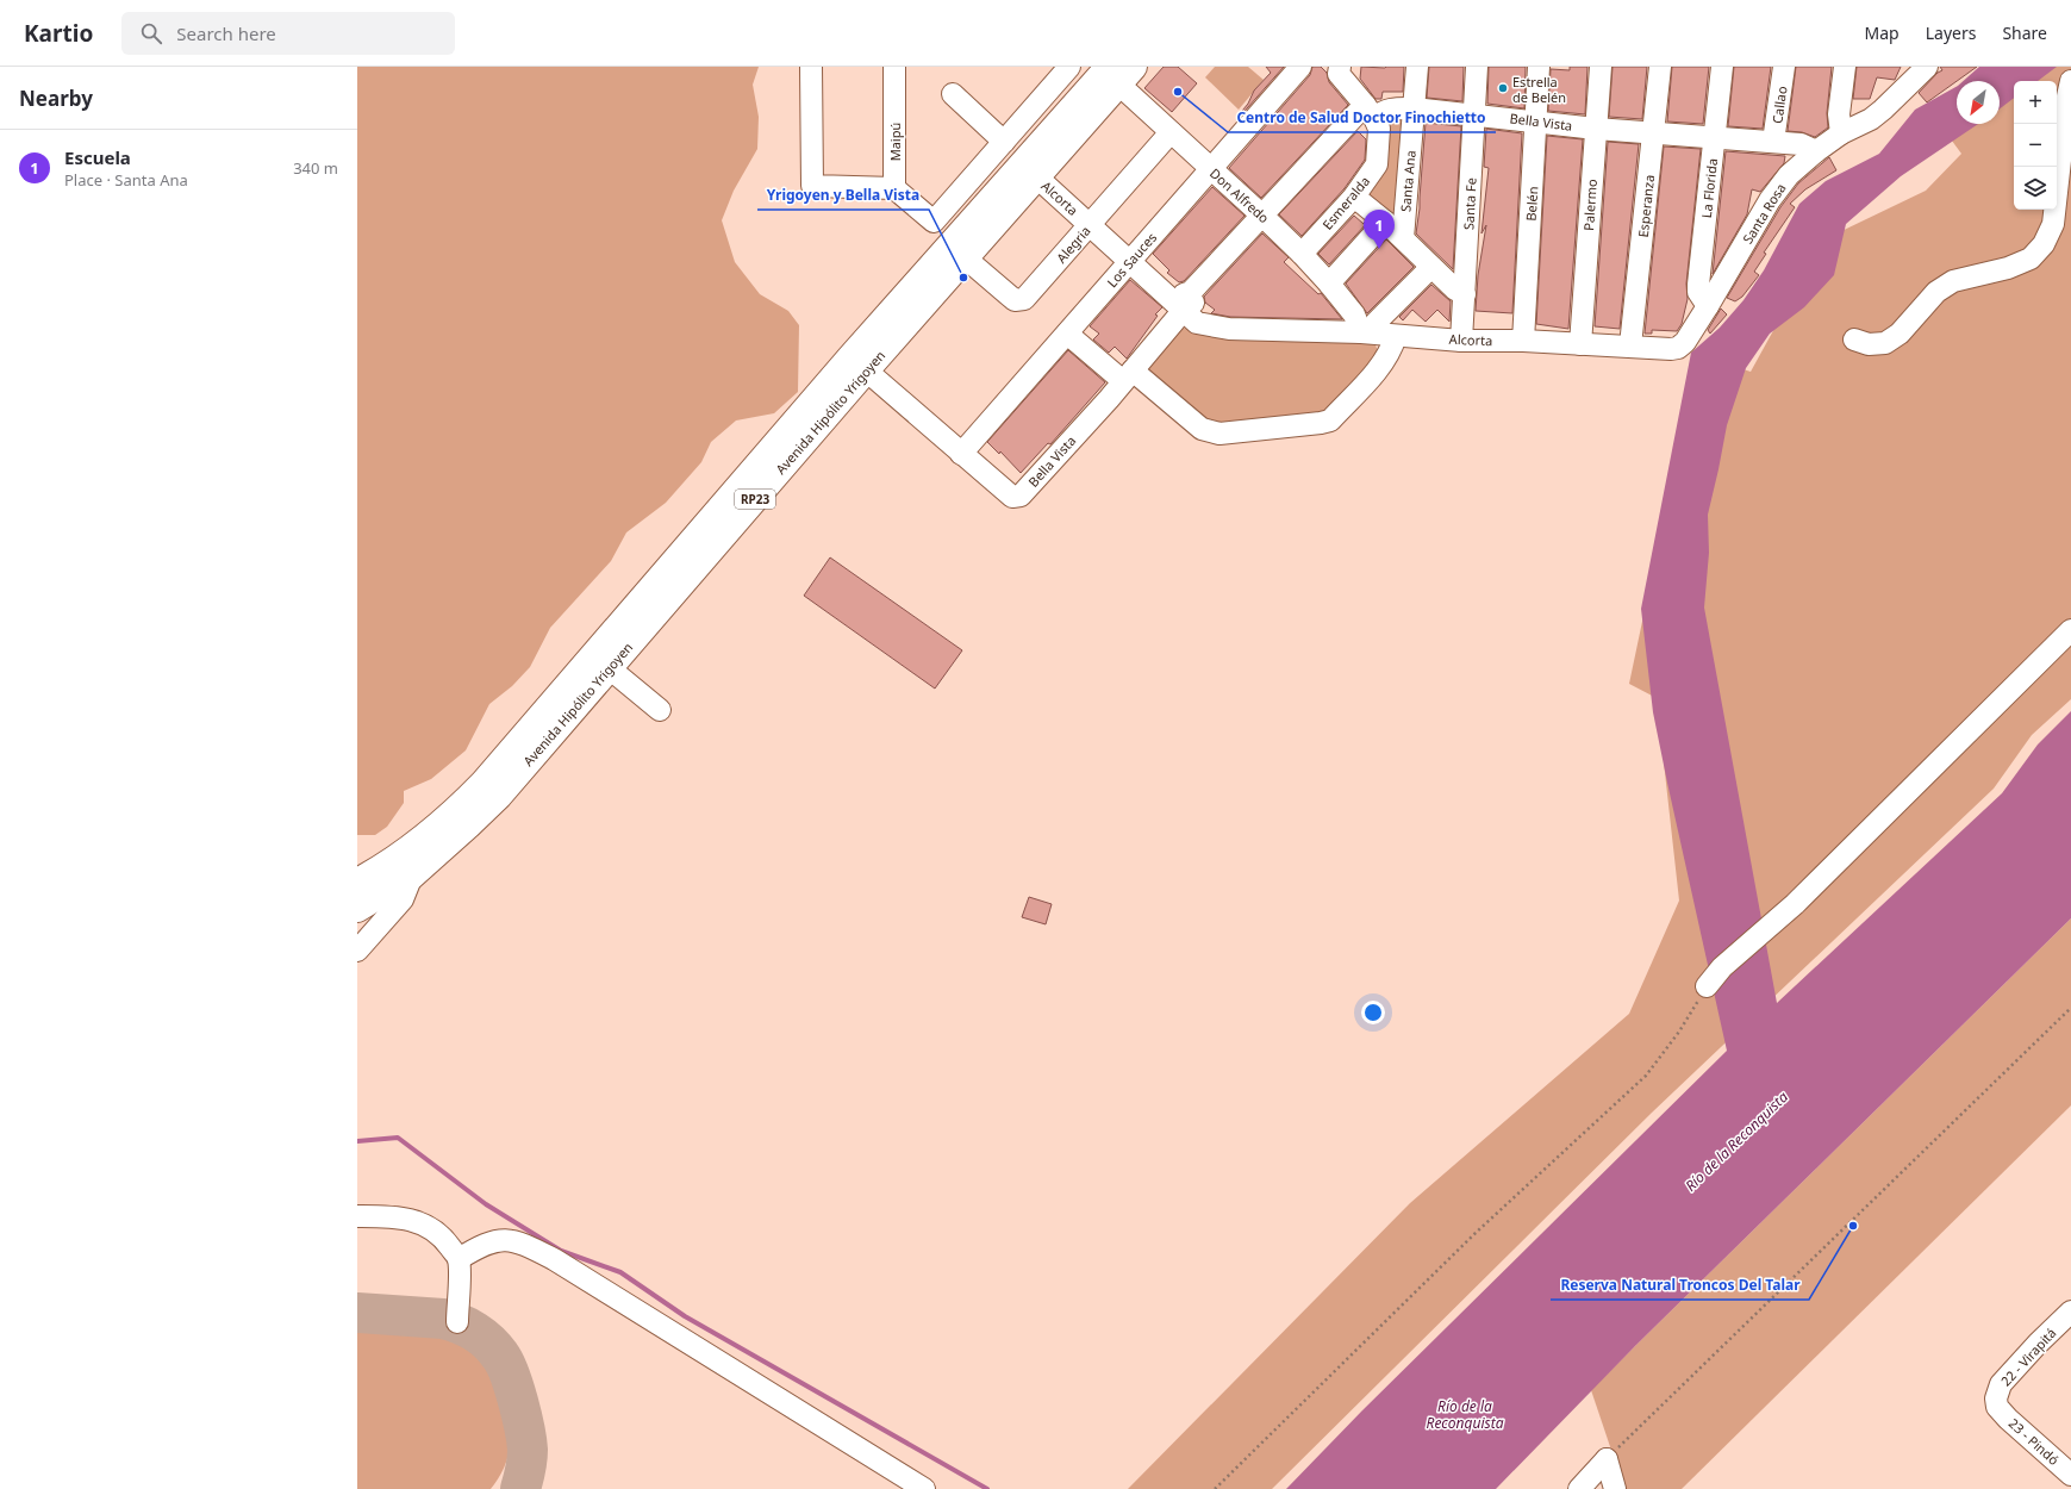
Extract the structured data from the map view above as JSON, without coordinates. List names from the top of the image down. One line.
{"streets":{"main road":["Avenida Hipólito Yrigoyen","RP23"],"street":["Callao","Bella Vista","Maipú","Santa Ana","La Florida","Don Alfredo","Alcorta","Esmeralda","Santa Fe","Belén","Palermo","Esperanza","Santa Rosa","Alegria","Los Sauces","22 - Virapitá","23 - Pindó"]},"crossings":[["Callao","Bella Vista"],["Bella Vista","Santa Ana"],["Bella Vista","La Florida"],["Bella Vista","Don Alfredo"],["Bella Vista","Alcorta"],["Bella Vista","Esmeralda"],["Bella Vista","Santa Fe"],["Bella Vista","Belén"],["Bella Vista","Palermo"],["Bella Vista","Esperanza"],["Bella Vista","Santa Rosa"],["Bella Vista","Los Sauces"],["Bella Vista","Avenida Hipólito Yrigoyen"],["La Florida","Alcorta"],["La Florida","Santa Rosa"],["Don Alfredo","Alcorta"],["Don Alfredo","Esmeralda"],["Don Alfredo","Alegria"],["Don Alfredo","Los Sauces"],["Don Alfredo","Avenida Hipólito Yrigoyen"],["Alcorta","Santa Fe"],["Alcorta","Belén"],["Alcorta","Palermo"],["Alcorta","Esperanza"],["Alcorta","Santa Rosa"],["Alcorta","Alegria"],["Alcorta","Los Sauces"],["Alcorta","Avenida Hipólito Yrigoyen"],["Alegria","Avenida Hipólito Yrigoyen"],["22 - Virapitá","23 - Pindó"]],"water":["Río de la Reconquista"],"places":["Estrella de Belén","Centro de Salud Doctor Finochietto","Yrigoyen y Bella Vista","Reserva Natural Troncos Del Talar"],"north":"bottom left","page":{"header":"Kartio","search":"Search here","nav":["Map","Layers","Share"],"heading":"Nearby","map_buttons":["+","−"],"list":[{"mark":"1","name":"Escuela","note":"Place · Santa Ana","value":"340 m"}],"pins":"1"}}
